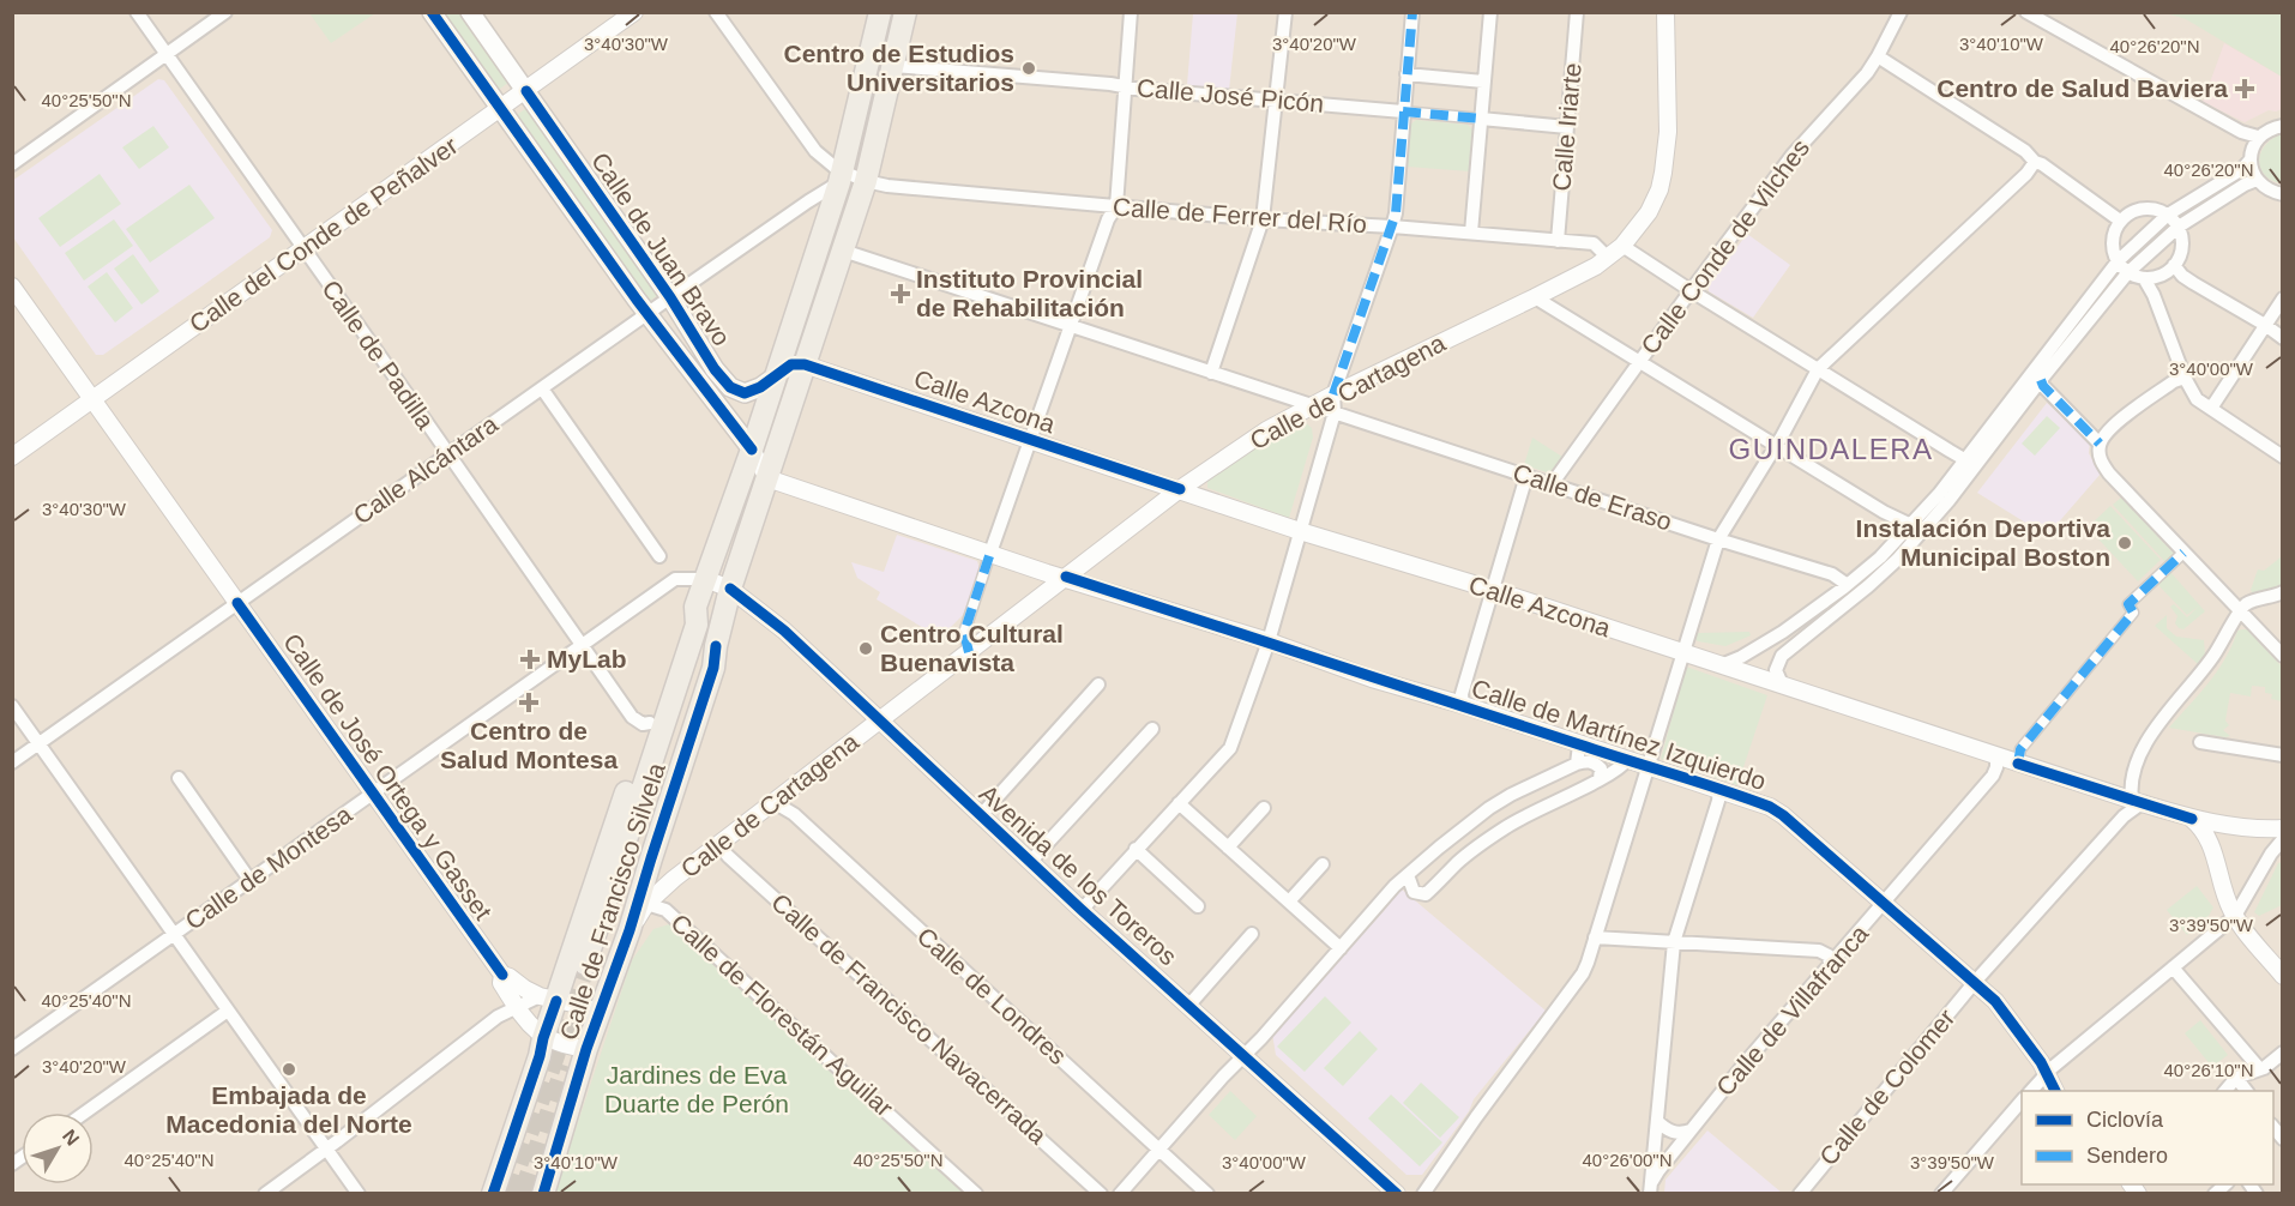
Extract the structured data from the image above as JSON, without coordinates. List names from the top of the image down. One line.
{"streets":{"main road":["Calle de Juan Bravo","Calle de Francisco Silvela"],"street":["Calle José Picón","Calle Iriarte","Calle de Ferrer del Río","Calle del Conde de Peñalver","Calle Conde de Vilches","Calle de Padilla","Calle de Cartagena","Calle Azcona","Calle Alcántara","Calle de Eraso","Calle de Martínez Izquierdo","Calle de José Ortega y Gasset","Calle de Montesa","Avenida de los Toreros","Calle de Londres","Calle de Villafranca","Calle de Florestán Aguilar","Calle de Francisco Navacerrada","Calle de Colomer"]},"crossings":[["Calle José Picón","Calle Iriarte"],["Calle José Picón","Calle de Francisco Silvela"],["Calle Iriarte","Calle de Ferrer del Río"],["Calle de Ferrer del Río","Calle de Cartagena"],["Calle de Ferrer del Río","Calle Alcántara"],["Calle de Ferrer del Río","Calle de Francisco Silvela"],["Calle del Conde de Peñalver","Calle de Juan Bravo"],["Calle del Conde de Peñalver","Calle de Padilla"],["Calle del Conde de Peñalver","Calle de José Ortega y Gasset"],["Calle Conde de Vilches","Calle de Eraso"],["Calle de Juan Bravo","Calle Alcántara"],["Calle de Juan Bravo","Calle de Martínez Izquierdo"],["Calle de Juan Bravo","Calle de Francisco Silvela"],["Calle de Padilla","Calle Alcántara"],["Calle de Padilla","Calle de Montesa"],["Calle de Padilla","Calle de Francisco Silvela"],["Calle de Cartagena","Calle Azcona"],["Calle de Cartagena","Calle de Eraso"],["Calle de Cartagena","Calle de Martínez Izquierdo"],["Calle de Cartagena","Avenida de los Toreros"],["Calle de Cartagena","Calle de Francisco Silvela"],["Calle de Cartagena","Calle de Londres"],["Calle de Cartagena","Calle de Florestán Aguilar"],["Calle de Cartagena","Calle de Francisco Navacerrada"],["Calle Azcona","Calle de Francisco Silvela"],["Calle Azcona","Calle de Villafranca"],["Calle Azcona","Calle de Colomer"],["Calle Alcántara","Calle de José Ortega y Gasset"],["Calle Alcántara","Calle de Francisco Silvela"],["Calle de Eraso","Calle de Francisco Silvela"],["Calle de Martínez Izquierdo","Calle de Francisco Silvela"],["Calle de Martínez Izquierdo","Calle de Villafranca"],["Calle de Martínez Izquierdo","Calle de Colomer"],["Calle de José Ortega y Gasset","Calle de Montesa"],["Calle de José Ortega y Gasset","Calle de Francisco Silvela"],["Calle de Montesa","Avenida de los Toreros"],["Calle de Montesa","Calle de Francisco Silvela"],["Avenida de los Toreros","Calle de Francisco Silvela"]],"districts":["GUINDALERA"],"parks":["Jardines de Eva Duarte de Perón"],"places":{"other":["Centro de Estudios Universitarios","Instalación Deportiva Municipal Boston","Centro Cultural Buenavista","Embajada de Macedonia del Norte"],"health":["Centro de Salud Baviera","Instituto Provincial de Rehabilitación","MyLab","Centro de Salud Montesa"]},"legend":["Ciclovía","Sendero"],"north":"top right","coordinates":["3°40'30\"W","3°40'20\"W","3°40'10\"W","40°26'20\"N","40°25'50\"N","3°40'00\"W","3°39'50\"W","40°25'40\"N","40°26'10\"N","40°26'00\"N"]}
